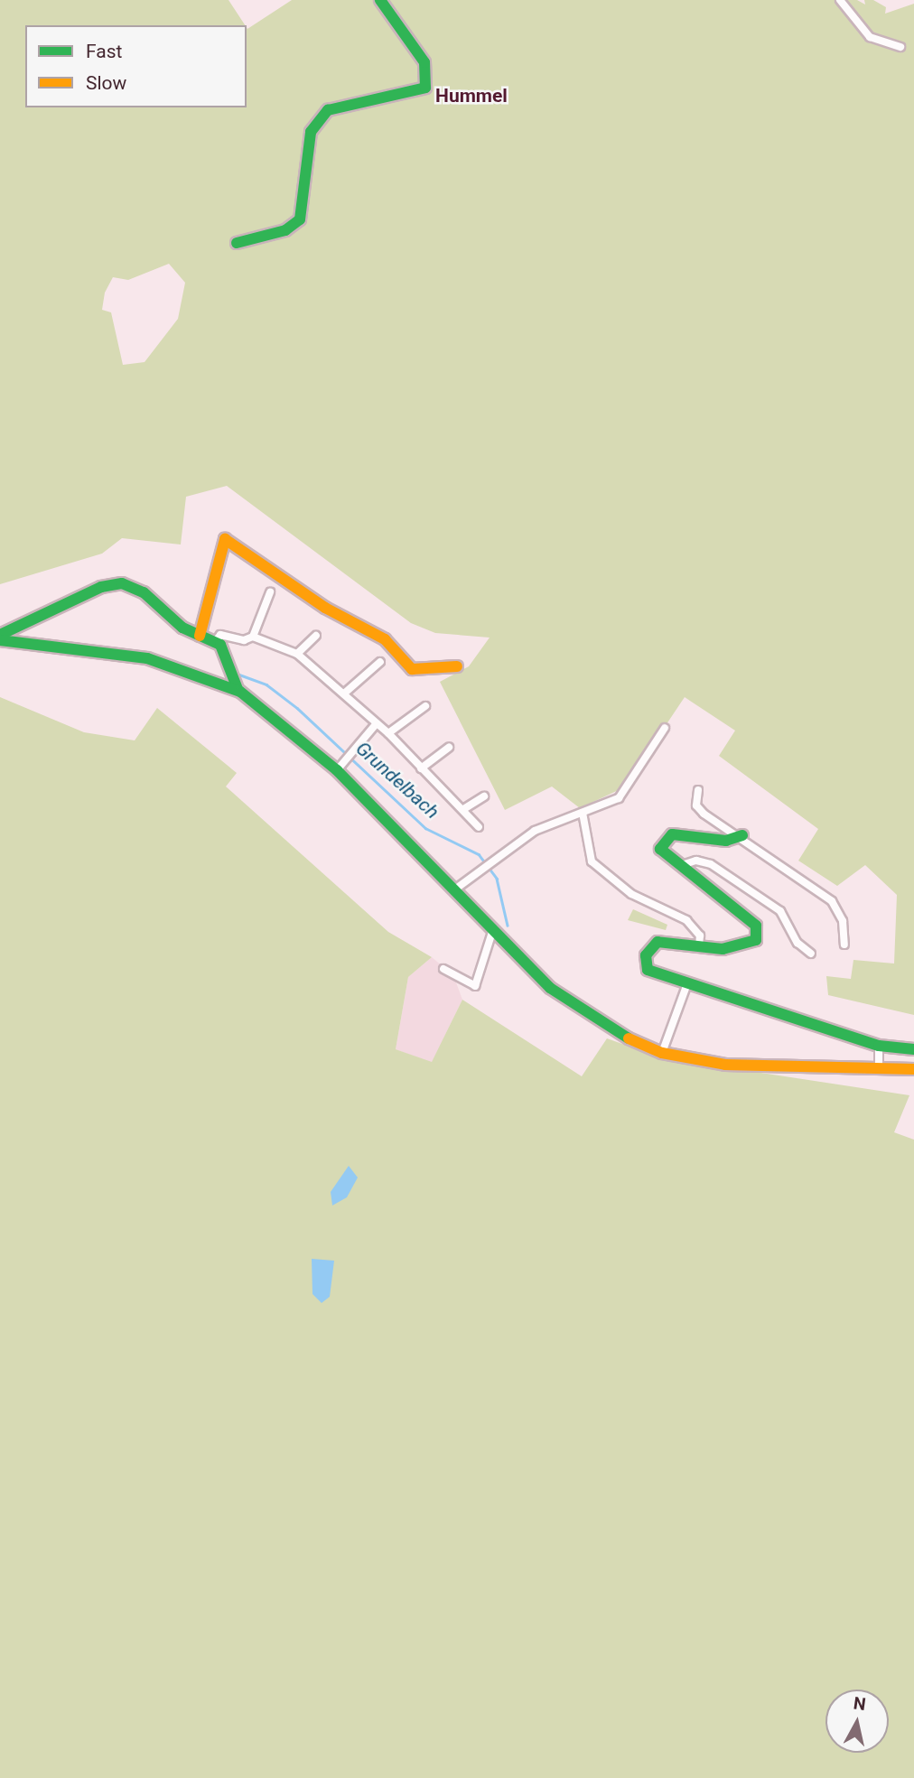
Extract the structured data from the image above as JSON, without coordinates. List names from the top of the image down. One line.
{"districts":["Hummel"],"water":["Grundelbach"],"legend":["Fast","Slow"],"north":"top"}
